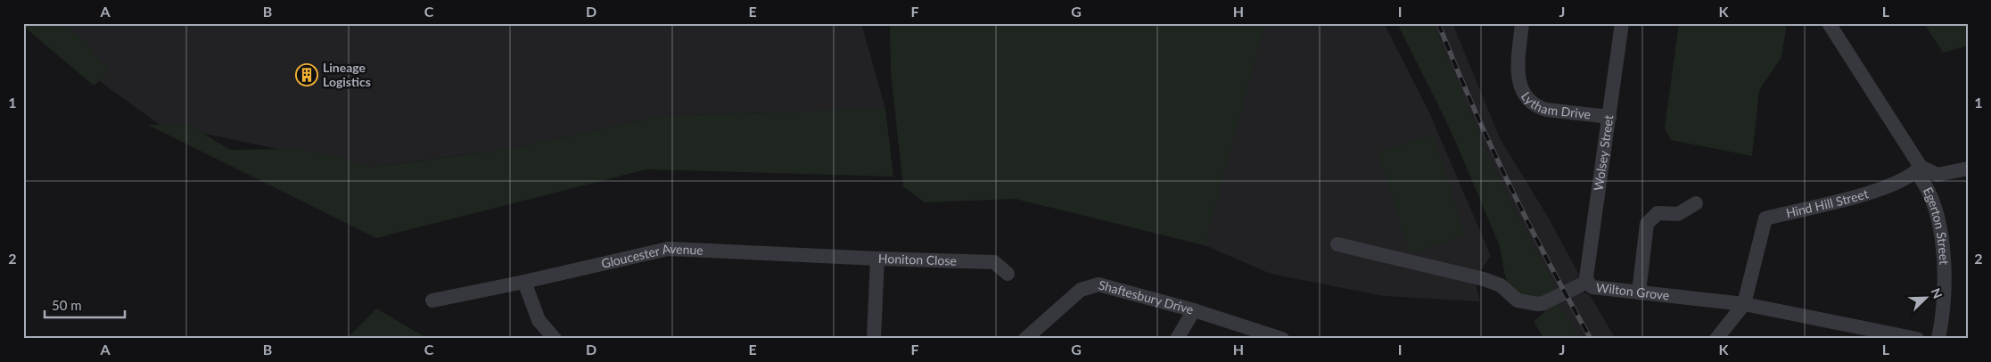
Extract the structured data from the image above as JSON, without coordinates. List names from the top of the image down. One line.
{"streets":{"street":["Lytham Drive","Wolsey Street","Hind Hill Street","Egerton Street","Gloucester Avenue","Honiton Close","Wilton Grove","Shaftesbury Drive"]},"crossings":[["Lytham Drive","Wolsey Street"],["Wolsey Street","Wilton Grove"],["Hind Hill Street","Egerton Street"],["Hind Hill Street","Wilton Grove"],["Gloucester Avenue","Honiton Close"]],"places":{"building":["Lineage Logistics"]},"scale_bar":"50 m","north":"top right","grid":{"columns":["A","B","C","D","E","F","G","H","I","J","K","L"],"rows":["1","2"]}}
